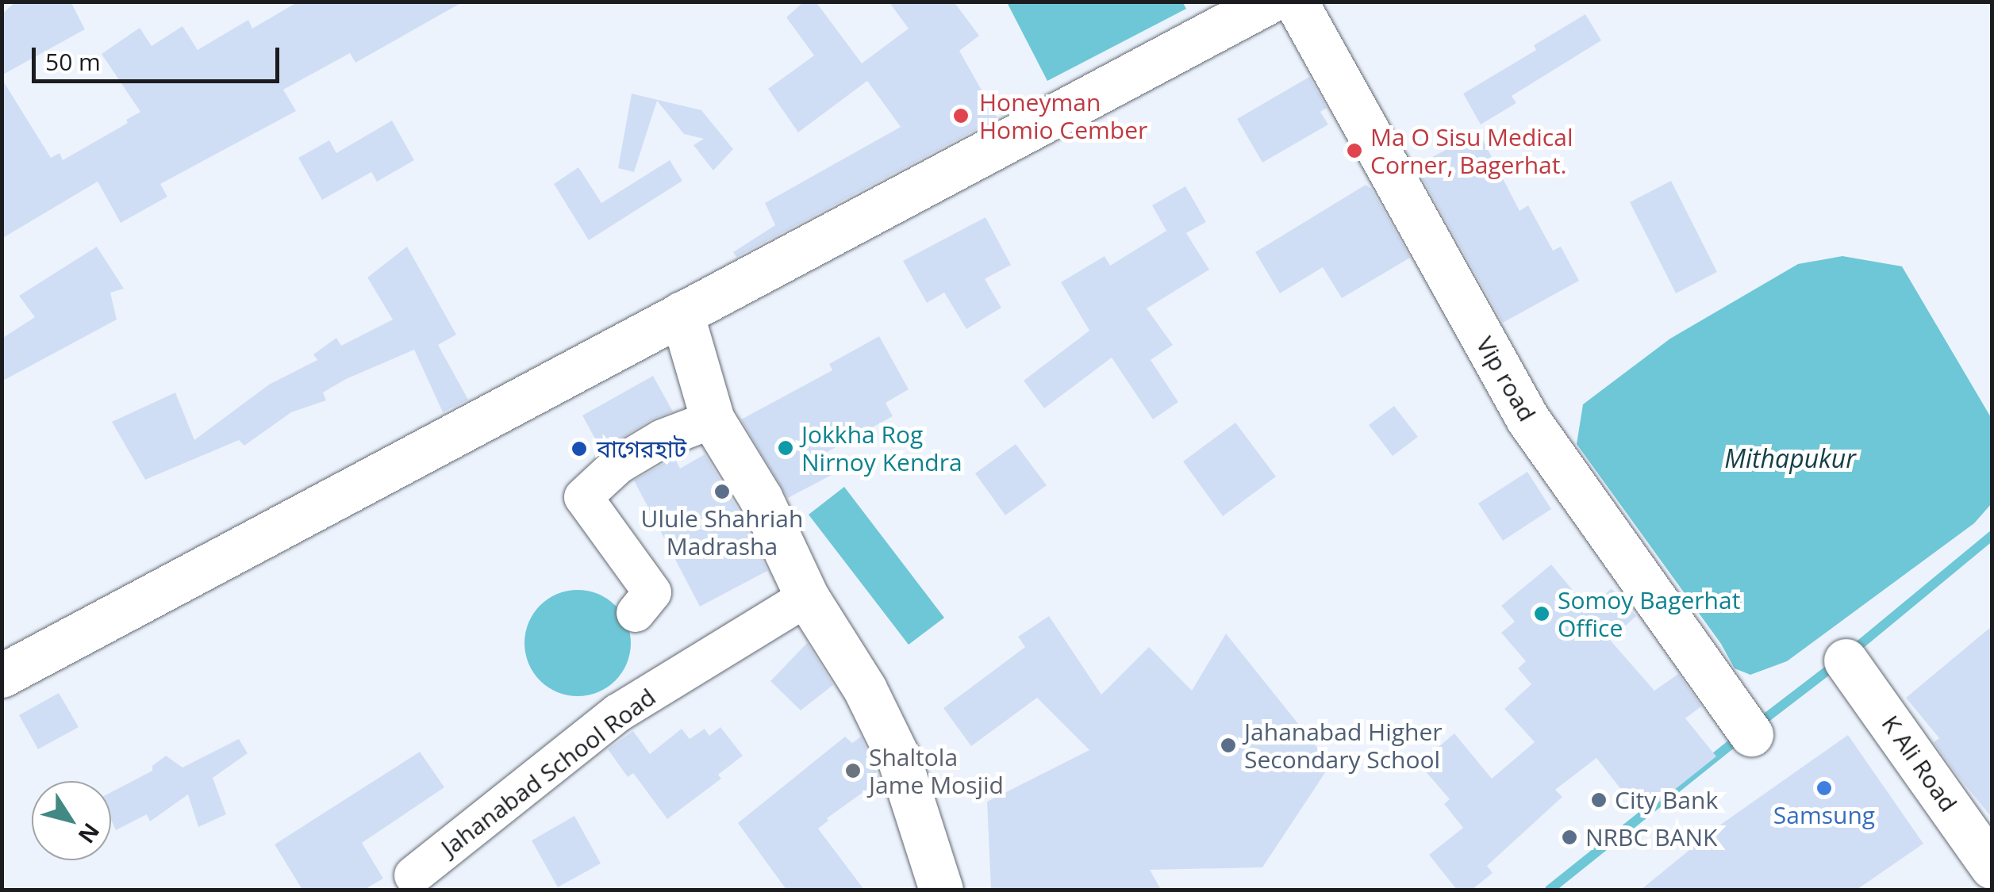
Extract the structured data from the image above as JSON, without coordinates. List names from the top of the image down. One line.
{"streets":{"street":["Vip road","K Ali Road","Jahanabad School Road"]},"water":["Mithapukur"],"places":["Honeyman Homio Cember","Ma O Sisu Medical Corner, Bagerhat.","Jokkha Rog Nirnoy Kendra","বাগেরহাট","Ulule Shahriah Madrasha","Somoy Bagerhat Office","Jahanabad Higher Secondary School","Shaltola Jame Mosjid","Samsung","City Bank","NRBC BANK"],"scale_bar":"50 m","north":"bottom right"}
